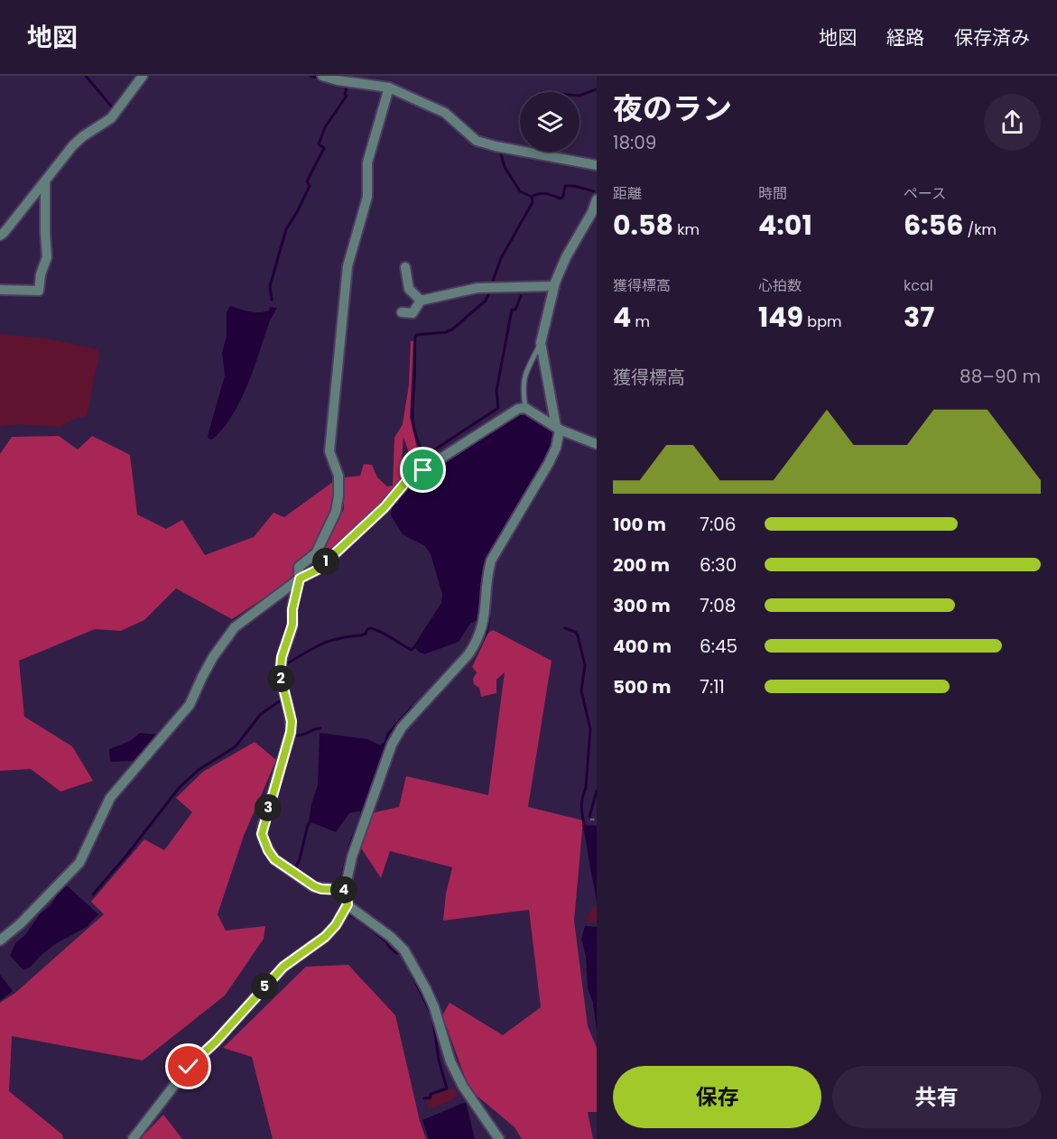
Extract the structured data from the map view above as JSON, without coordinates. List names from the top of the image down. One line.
{"page":{"header":"地図","nav":["地図","経路","保存済み"],"heading":["夜のラン","18:09"],"stats":[["距離","0.58 km"],["時間","4:01"],["ペース","6:56 /km"],["獲得標高","4 m"],["心拍数","149 bpm"],["kcal","37"]],"chart":["獲得標高","88–90 m"],"list":[{"name":"100 m","note":"7:06"},{"name":"200 m","note":"6:30"},{"name":"300 m","note":"7:08"},{"name":"400 m","note":"6:45"},{"name":"500 m","note":"7:11"}],"pins":["1","2","3","4","5"],"buttons":["保存","共有"]}}
